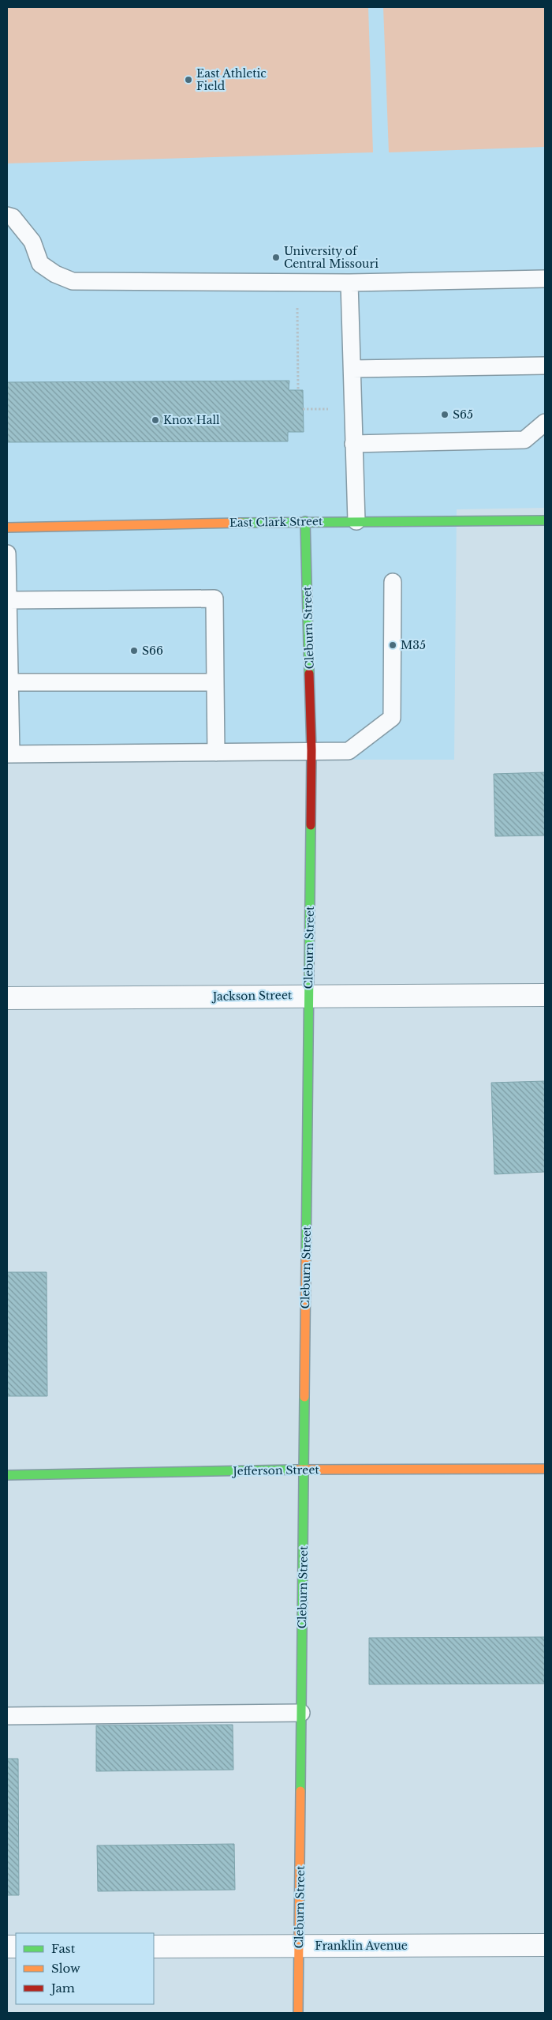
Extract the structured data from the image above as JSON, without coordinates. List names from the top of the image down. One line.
{"streets":{"street":["East Clark Street","Cleburn Street","Jackson Street","Jefferson Street","Franklin Avenue"]},"crossings":[["East Clark Street","Cleburn Street"],["Cleburn Street","Jackson Street"],["Cleburn Street","Jefferson Street"],["Cleburn Street","Franklin Avenue"]],"places":["East Athletic Field","University of Central Missouri","S65","Knox Hall","M35","S66"],"legend":["Fast","Slow","Jam"]}
